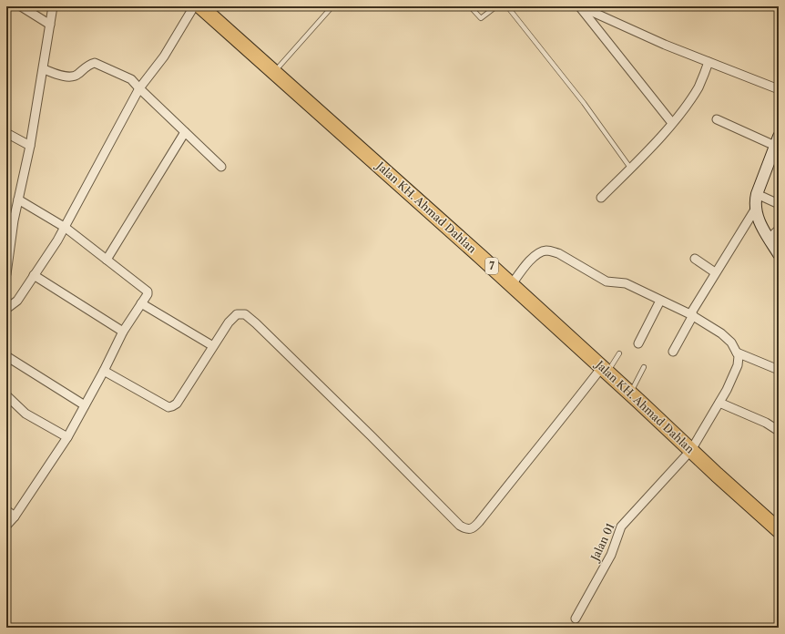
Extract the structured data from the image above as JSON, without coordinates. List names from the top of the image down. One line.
{"streets":{"highway":["Jalan KH. Ahmad Dahlan","7"],"street":["Jalan 01"]},"crossings":[["Jalan KH. Ahmad Dahlan","Jalan 01"]]}
